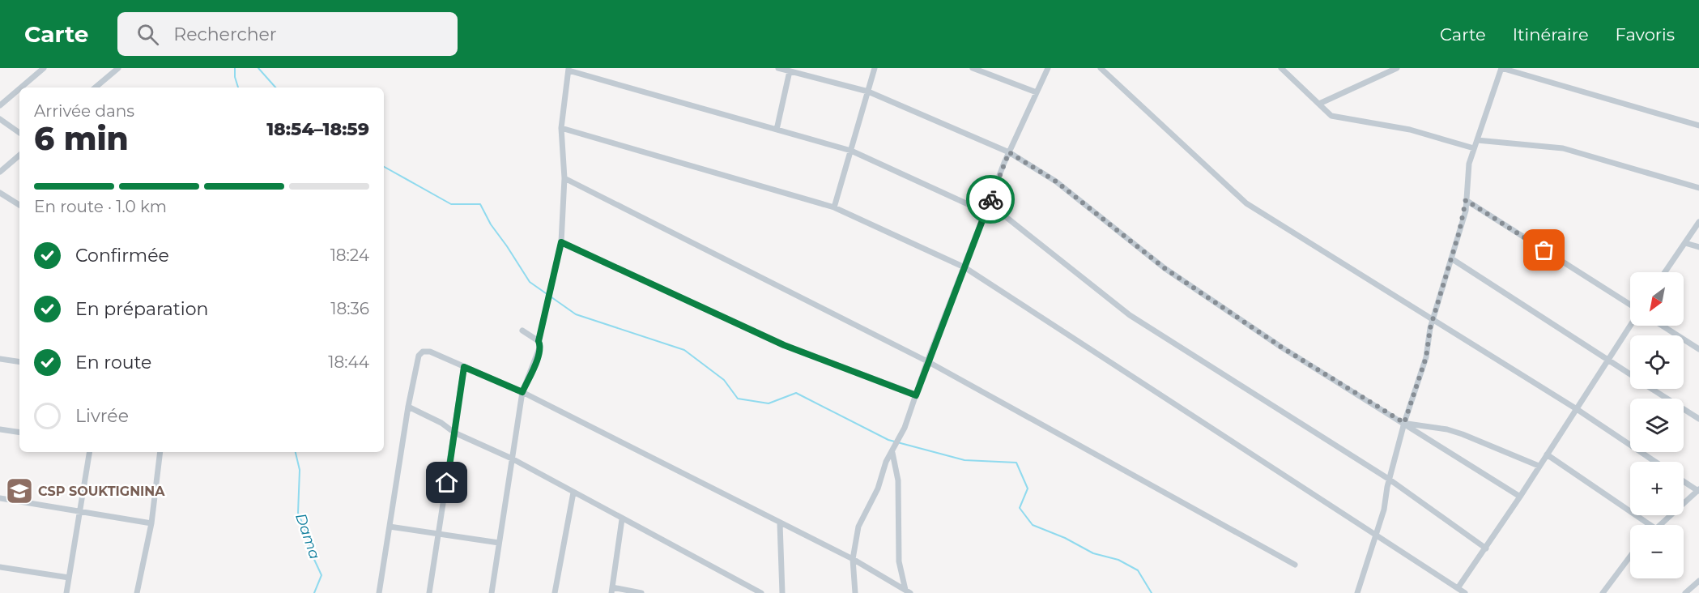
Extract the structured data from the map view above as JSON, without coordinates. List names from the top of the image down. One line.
{"water":["Dama"],"places":{"school or university":["CSP SOUKTIGNINA"]},"north":"bottom left","page":{"header":"Carte","search":"Rechercher","nav":["Carte","Itinéraire","Favoris"],"heading":["6 min","Arrivée dans","18:54–18:59"],"bar":"En route · 1.0 km","list":[["Confirmée","18:24"],["En préparation","18:36"],["En route","18:44"],"Livrée"],"map_buttons":["+","−"]}}
